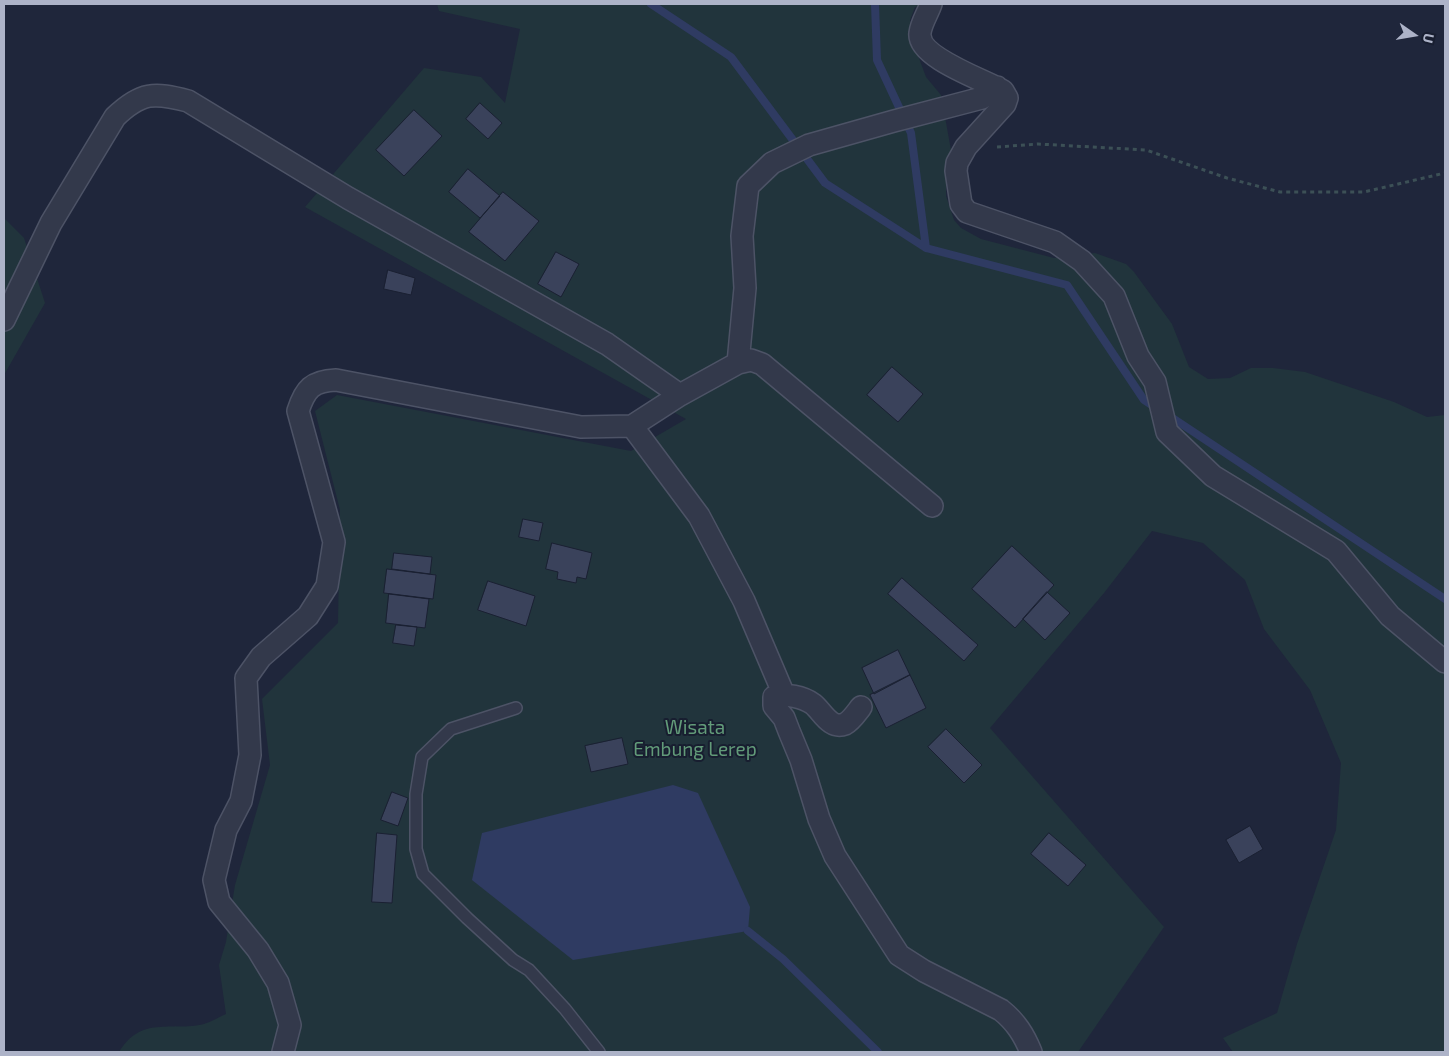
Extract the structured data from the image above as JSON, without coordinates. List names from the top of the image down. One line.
{"parks":["Wisata Embung Lerep"],"north":"right"}
